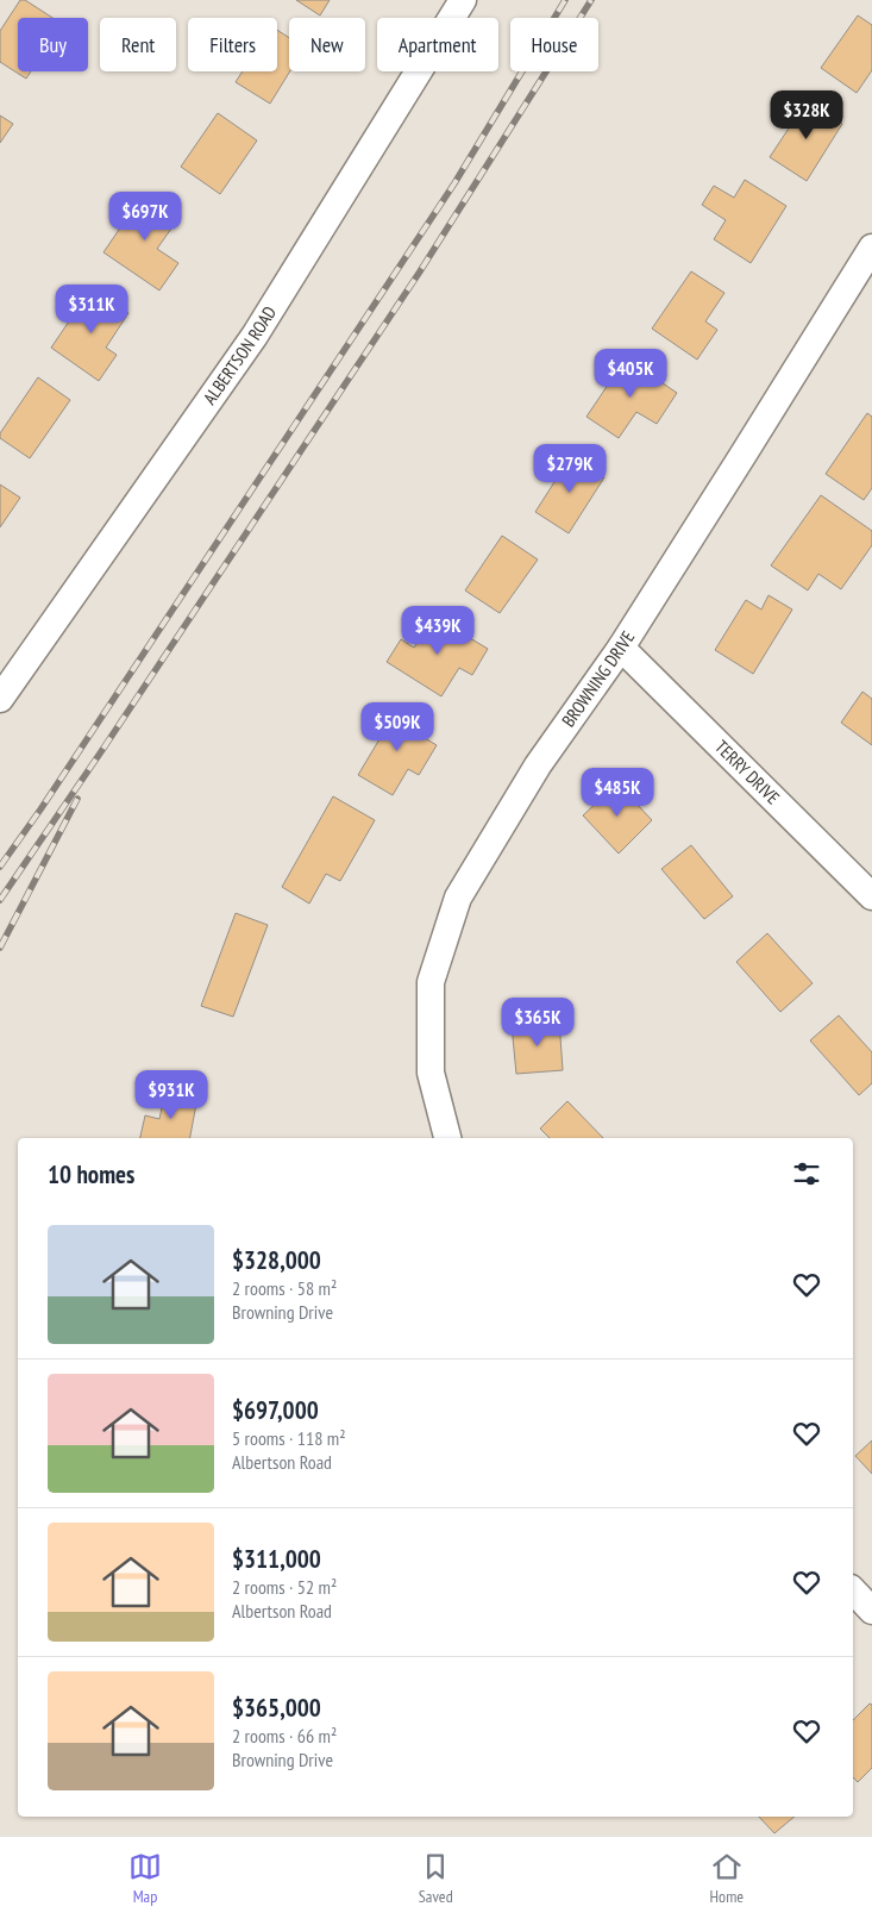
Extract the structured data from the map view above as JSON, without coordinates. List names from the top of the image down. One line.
{"streets":{"street":["ALBERTSON ROAD","BROWNING DRIVE","TERRY DRIVE"]},"crossings":[["BROWNING DRIVE","TERRY DRIVE"]],"page":{"chip":["Buy","Rent","Filters","New","Apartment","House"],"price":["$328K","$697K","$311K","$405K","$279K","$439K","$509K","$485K","$365K","$931K"],"heading":"10 homes","list":[{"name":"$328,000","note":"2 rooms · 58 m² · Browning Drive"},{"name":"$697,000","note":"5 rooms · 118 m² · Albertson Road"},{"name":"$311,000","note":"2 rooms · 52 m² · Albertson Road"},{"name":"$365,000","note":"2 rooms · 66 m² · Browning Drive"}],"tabs":["Map","Saved","Home"]}}
